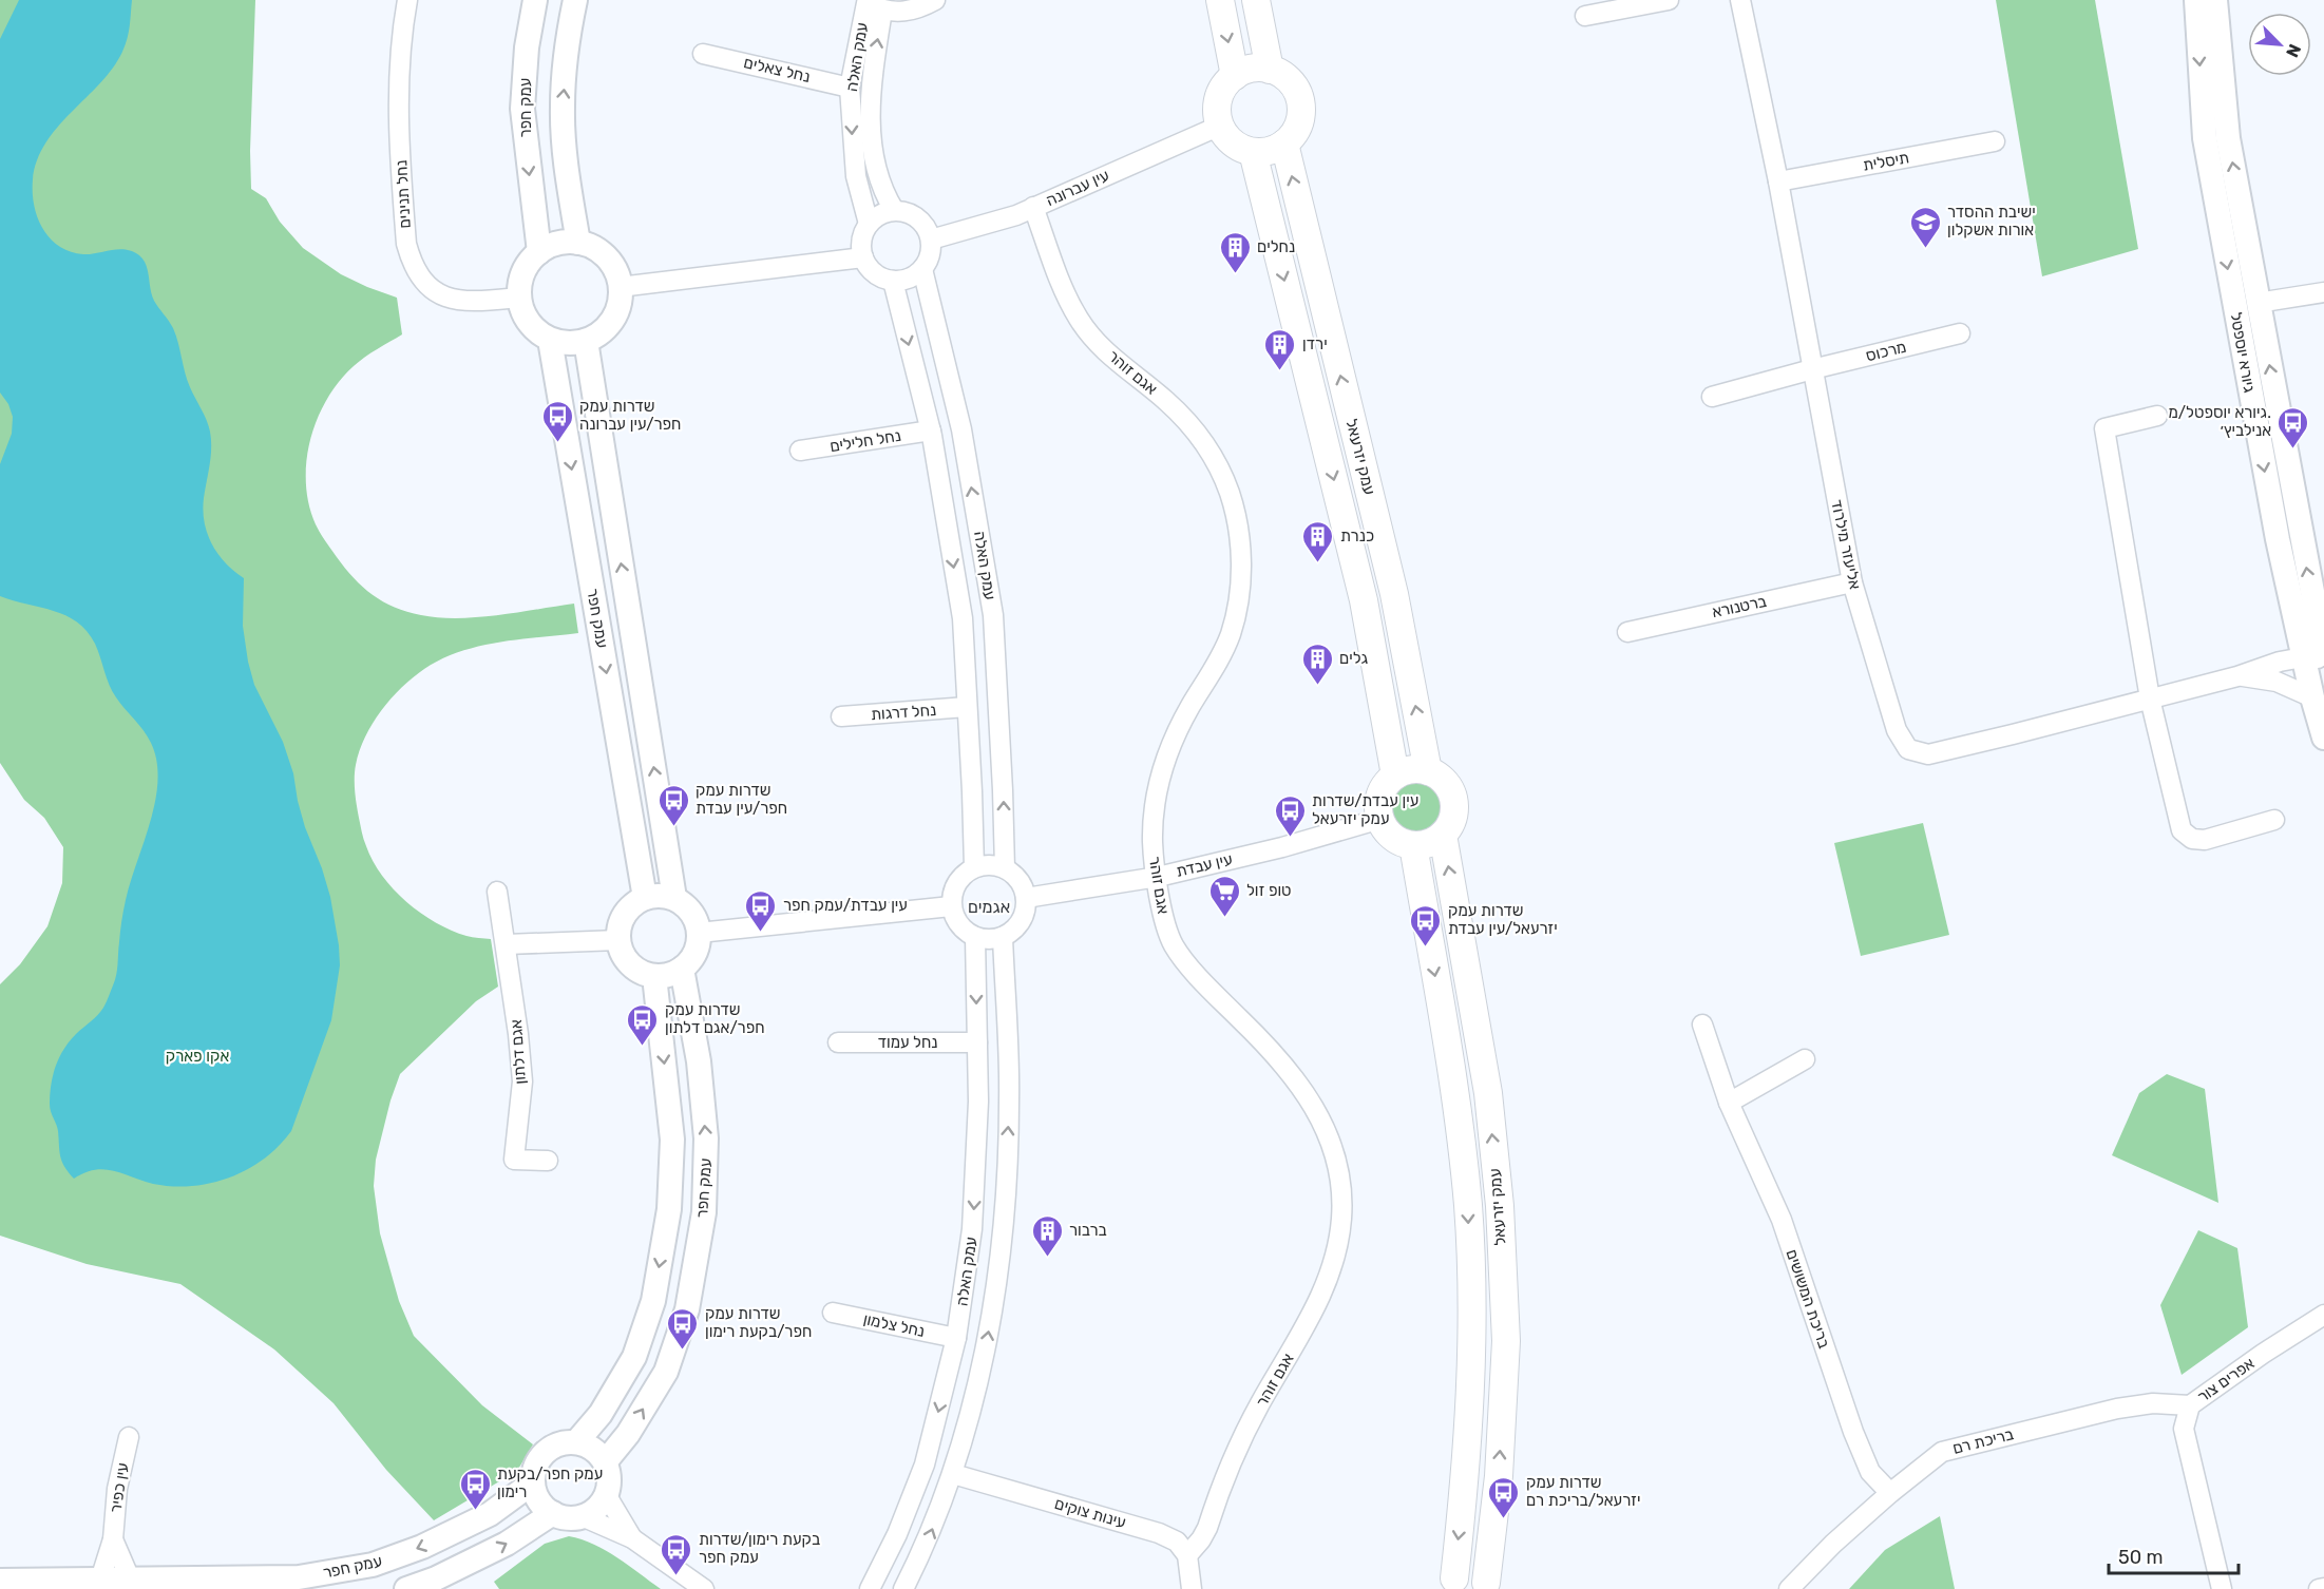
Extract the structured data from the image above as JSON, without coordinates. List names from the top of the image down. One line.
{"streets":{"main road":["עמק יזרעאל"],"street":["עמק האלה","נחל צאלים","עמק חפר","תיסלית","עין עברונה","נחל תנינים","מרכוס","גיורא יוספטל","אגם זוהר","נחל חלילים","אליעזר מילרוד","ברטנורא","נחל דרגות","עין עבדת","נחל עמוד","אגם דלתון","בריכת המשושים","נחל צלמון","אפרים צור","בריכת רם","עין כפיר","עינות צוקים"]},"crossings":[["עמק האלה","נחל צאלים"],["עמק האלה","עין עברונה"],["עמק האלה","נחל חלילים"],["עמק האלה","נחל דרגות"],["עמק האלה","עין עבדת"],["עמק האלה","נחל עמוד"],["עמק האלה","נחל צלמון"],["עמק האלה","עינות צוקים"],["עמק חפר","נחל תנינים"],["עמק חפר","עין כפיר"],["תיסלית","אליעזר מילרוד"],["עין עברונה","אגם זוהר"],["עין עברונה","עמק יזרעאל"],["מרכוס","אליעזר מילרוד"],["גיורא יוספטל","אליעזר מילרוד"],["אגם זוהר","עין עבדת"],["אגם זוהר","עינות צוקים"],["עמק יזרעאל","עין עבדת"],["אליעזר מילרוד","ברטנורא"],["בריכת המשושים","בריכת רם"],["אפרים צור","בריכת רם"]],"districts":["אגמים"],"parks":["אקו פארק"],"places":{"school or university":["ישיבת ההסדר אורות אשקלון"],"building":["נחלים","ירדן","כנרת","גלים","ברבור"],"bus stop":["שדרות עמק חפר/עין עברונה","גיורא יוספטל/מ. אנילביץ׳","שדרות עמק חפר/עין עבדת","עין עבדת/שדרות עמק יזרעאל","עין עבדת/עמק חפר","שדרות עמק יזרעאל/עין עבדת","שדרות עמק חפר/אגם דלתון","שדרות עמק חפר/בקעת רימון","עמק חפר/בקעת רימון","שדרות עמק יזרעאל/בריכת רם","בקעת רימון/שדרות עמק חפר"],"supermarket":["טופ זול"]},"scale_bar":"50 m","north":"bottom right"}
